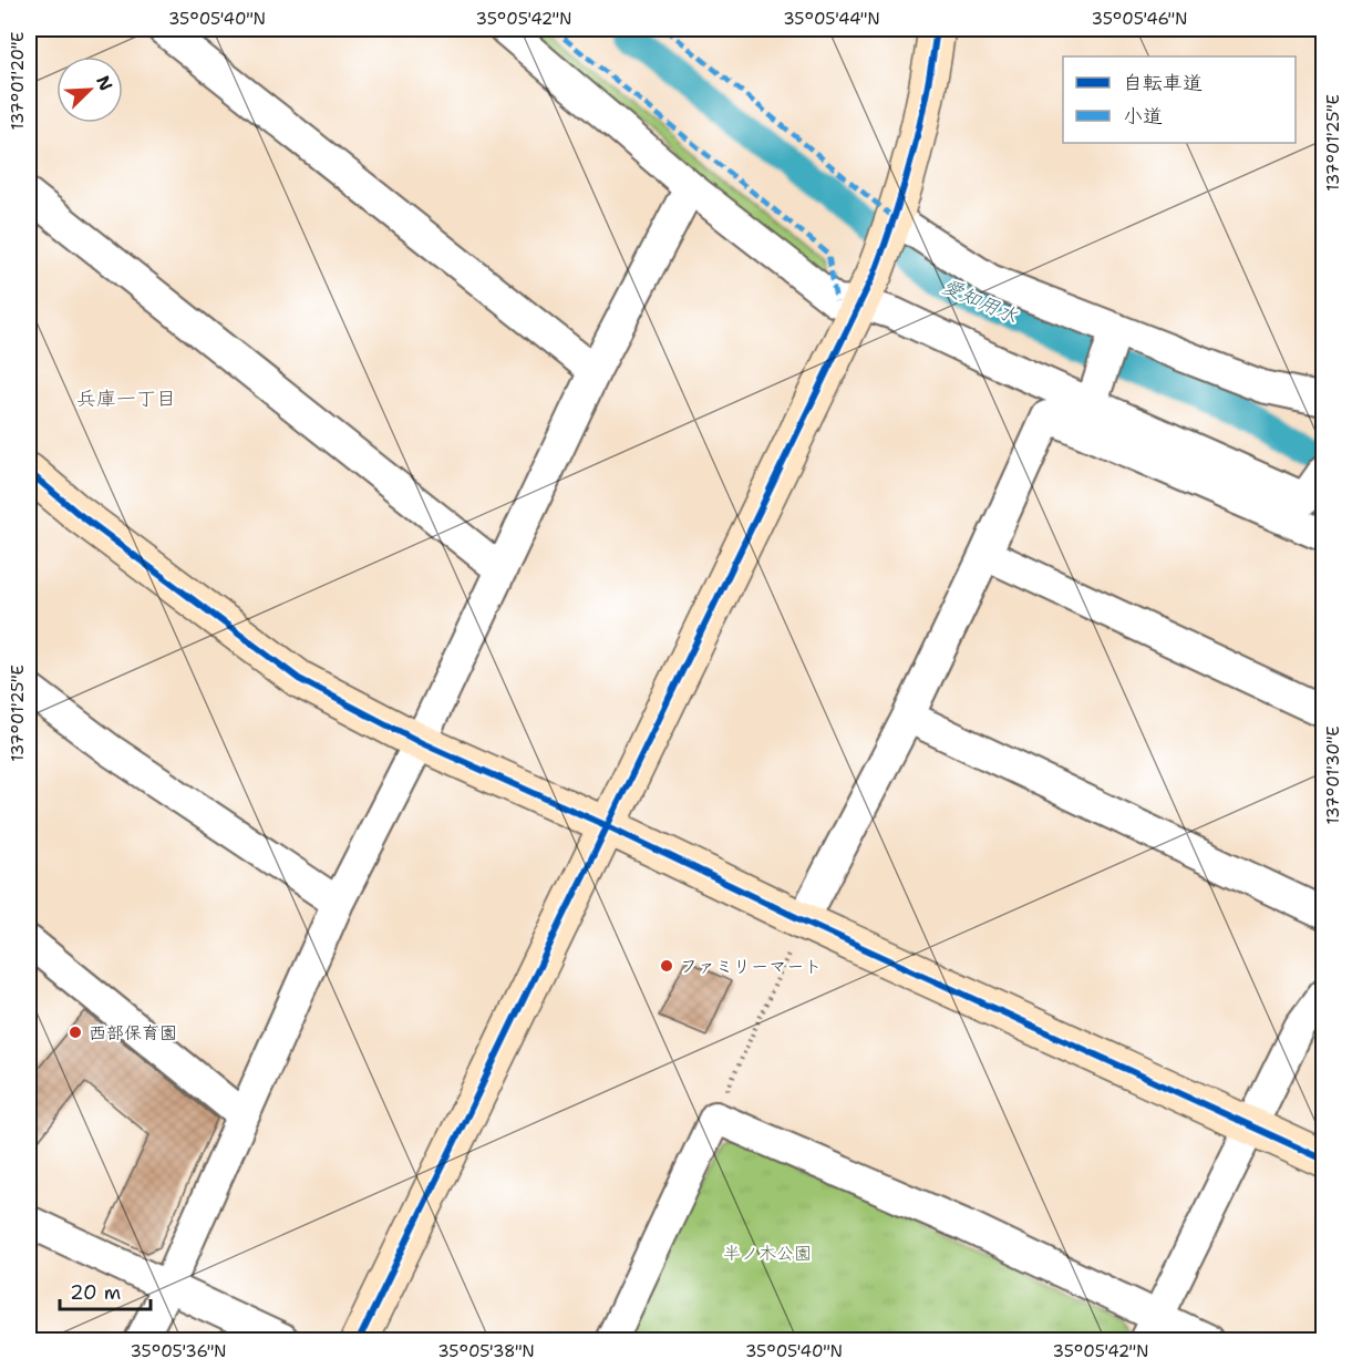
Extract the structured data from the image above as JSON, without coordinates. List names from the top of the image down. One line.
{"districts":["兵庫一丁目"],"water":["愛知用水"],"parks":["半ノ木公園"],"places":["ファミリーマート","西部保育園"],"legend":["自転車道","小道"],"scale_bar":"20 m","north":"top right","coordinates":["35°05'40\"N","35°05'42\"N","35°05'44\"N","35°05'46\"N","137°01'20\"E","137°01'25\"E","137°01'30\"E","35°05'36\"N","35°05'38\"N"]}
